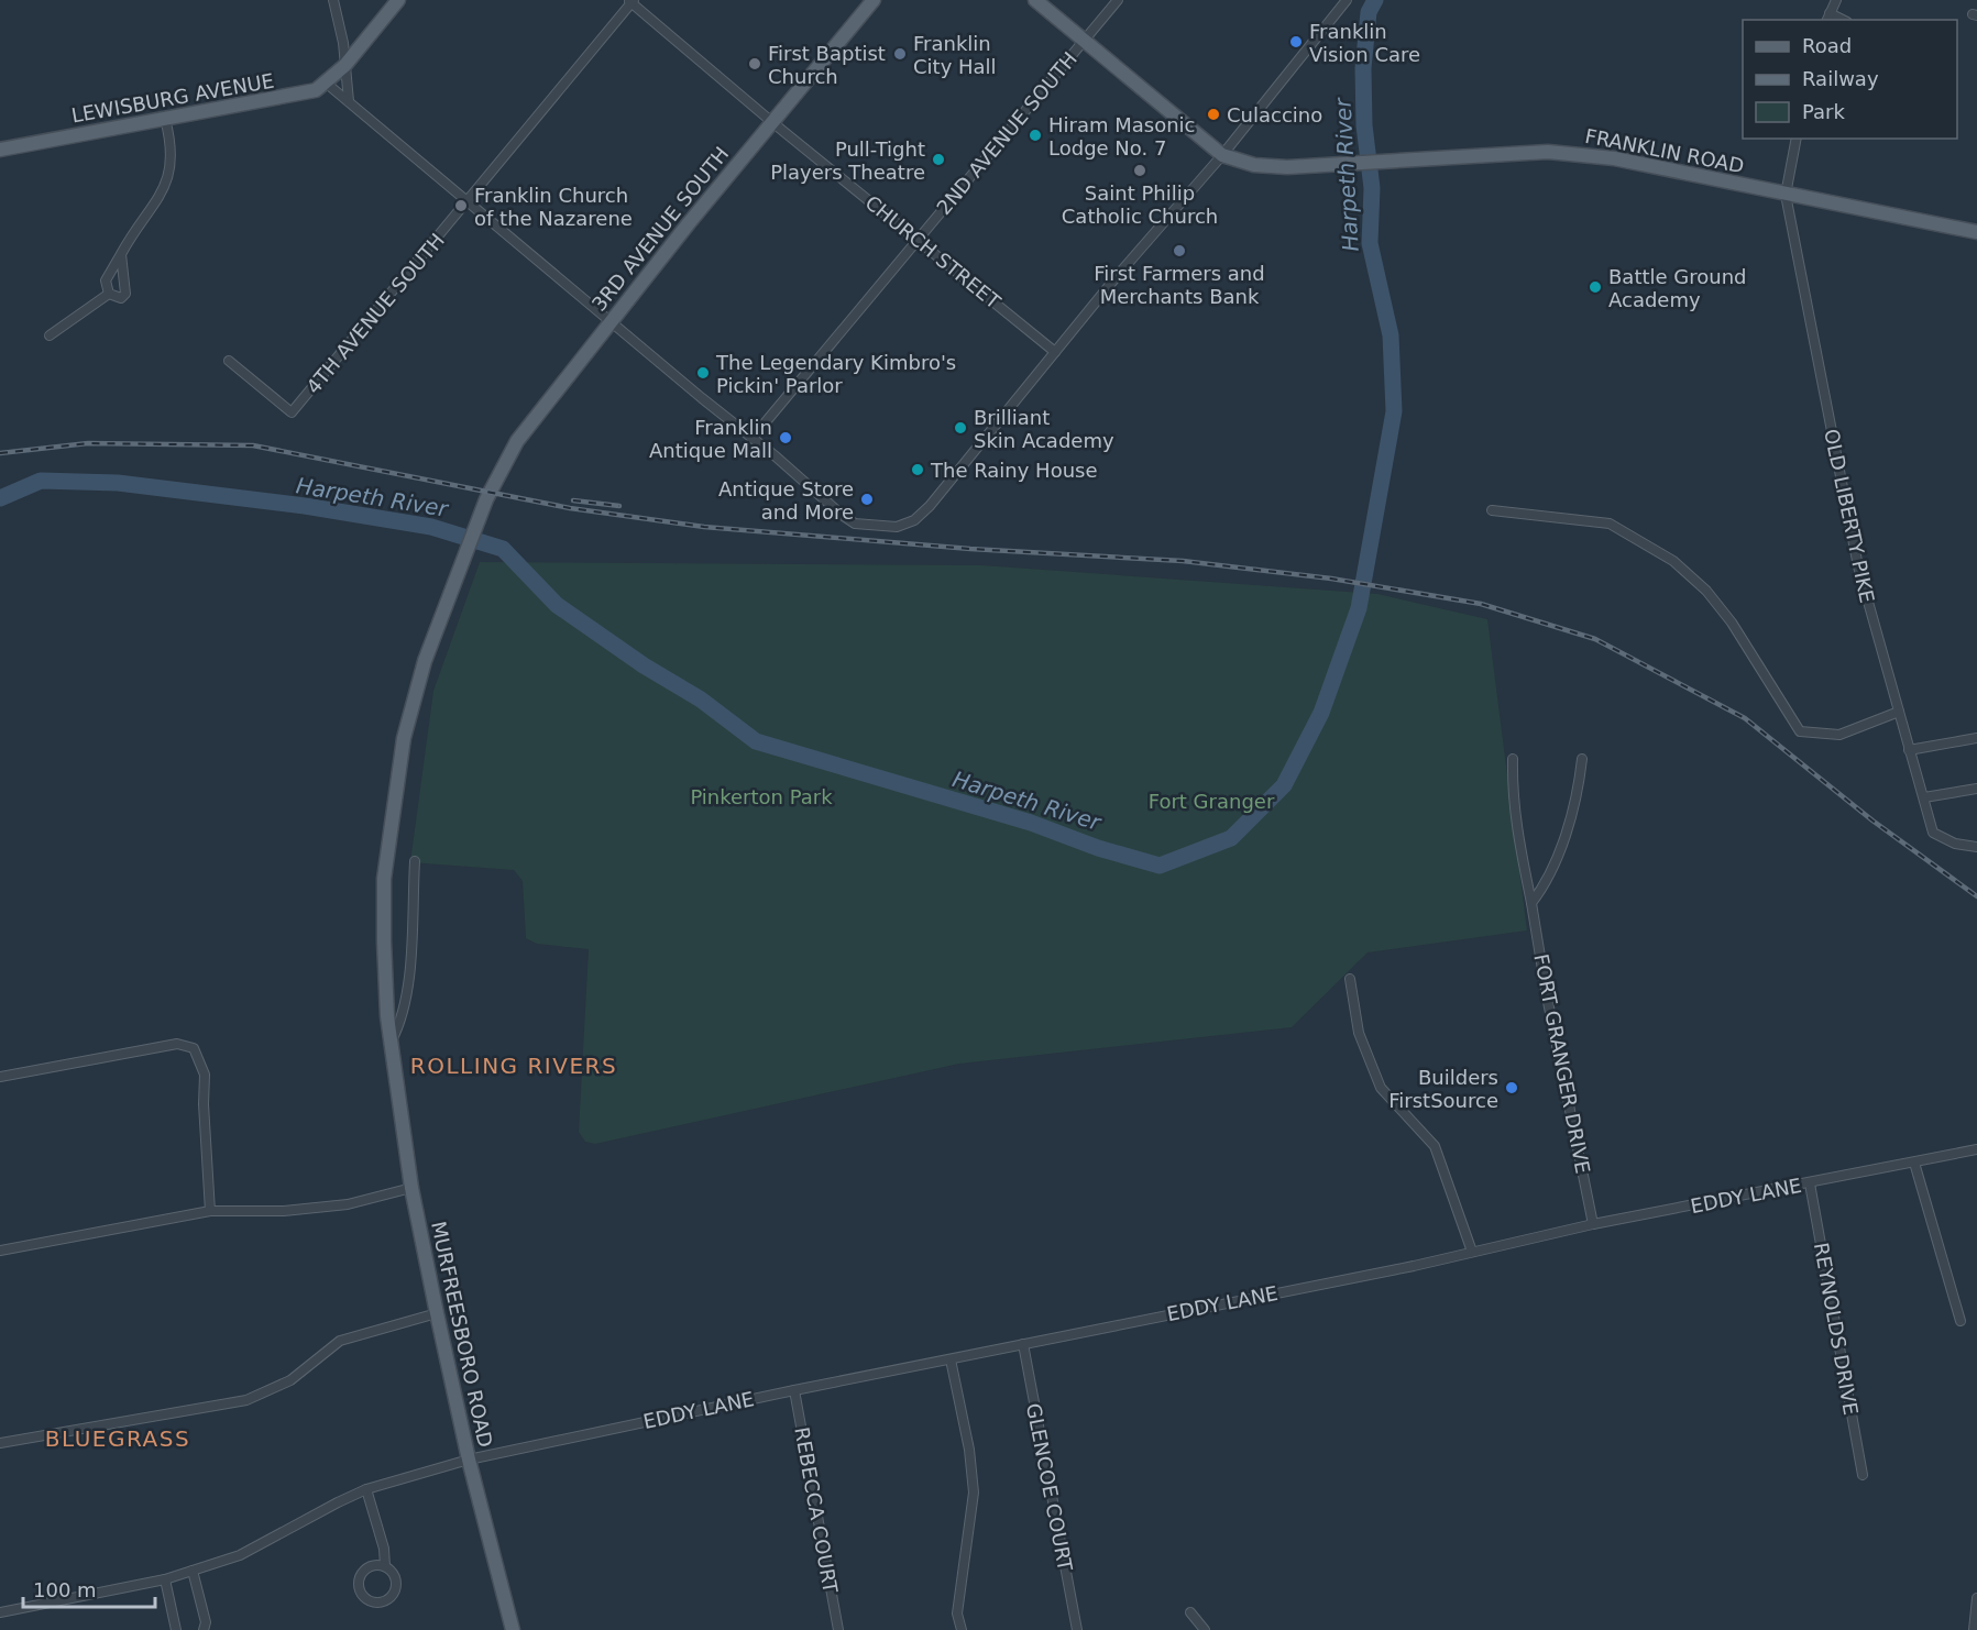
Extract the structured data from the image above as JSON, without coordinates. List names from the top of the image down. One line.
{"streets":{"main road":["LEWISBURG AVENUE","FRANKLIN ROAD","3RD AVENUE SOUTH","MURFREESBORO ROAD"],"street":["2ND AVENUE SOUTH","CHURCH STREET","4TH AVENUE SOUTH","OLD LIBERTY PIKE","FORT GRANGER DRIVE","EDDY LANE","REYNOLDS DRIVE","GLENCOE COURT","REBECCA COURT"]},"crossings":[["2ND AVENUE SOUTH","CHURCH STREET"],["FRANKLIN ROAD","OLD LIBERTY PIKE"],["3RD AVENUE SOUTH","CHURCH STREET"],["3RD AVENUE SOUTH","MURFREESBORO ROAD"],["CHURCH STREET","4TH AVENUE SOUTH"],["FORT GRANGER DRIVE","EDDY LANE"],["EDDY LANE","REYNOLDS DRIVE"],["EDDY LANE","MURFREESBORO ROAD"],["EDDY LANE","GLENCOE COURT"],["EDDY LANE","REBECCA COURT"]],"districts":["ROLLING RIVERS","BLUEGRASS"],"water":["Harpeth River"],"parks":["Pinkerton Park","Fort Granger"],"places":["Franklin Vision Care","Franklin City Hall","First Baptist Church","Culaccino","Hiram Masonic Lodge No. 7","Pull-Tight Players Theatre","Saint Philip Catholic Church","Franklin Church of the Nazarene","First Farmers and Merchants Bank","Battle Ground Academy","The Legendary Kimbro's Pickin' Parlor","Brilliant Skin Academy","Franklin Antique Mall","The Rainy House","Antique Store and More","Builders FirstSource"],"legend":["Road","Railway","Park"],"scale_bar":"100 m"}
